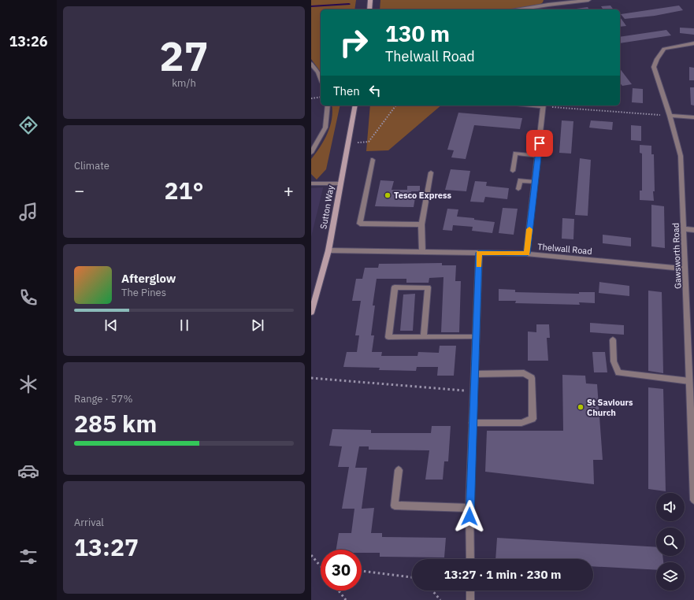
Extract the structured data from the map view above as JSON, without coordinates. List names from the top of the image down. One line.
{"streets":{"main road":["Sutton Way"],"street":["Thelwall Road","Gawsworth Road"]},"crossings":[["Sutton Way","Thelwall Road"],["Thelwall Road","Gawsworth Road"]],"places":["Tesco Express","St Saviours Church"],"page":{"tabs":"13:26","tile":[["27","km/h"],"Climate",["Range · 57%","285 km"],["Arrival","13:27"]],"turn":["130 m","Thelwall Road"],"then":"Then","heat":["−","21°","+"],"song":["Afterglow","The Pines"],"limit":"30","trip":"13:27 · 1 min · 230 m"}}
